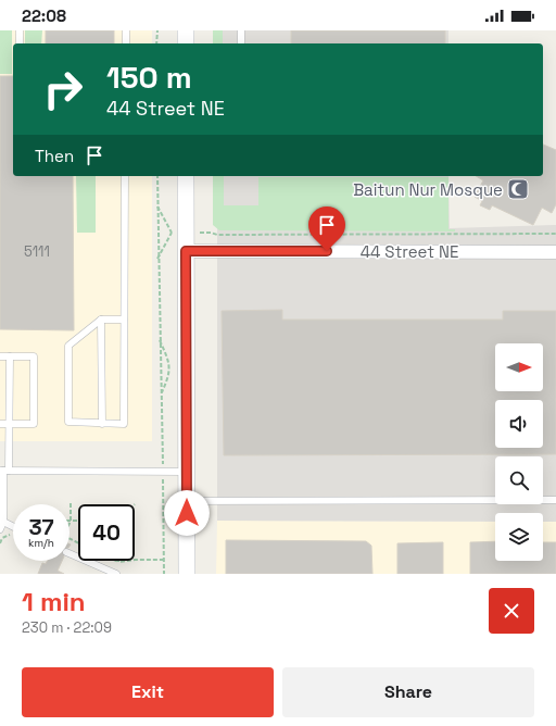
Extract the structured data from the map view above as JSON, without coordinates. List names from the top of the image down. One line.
{"streets":{"street":["44 Street NE"]},"places":{"mosque":["Baitun Nur Mosque"]},"house_numbers":["5111"],"north":"right","page":{"status":"22:08","turn":["150 m","44 Street NE"],"then":"Then","speed":"37 km/h","limit":"40","heading":["1 min","230 m · 22:09"],"buttons":["Exit","Share"]}}
